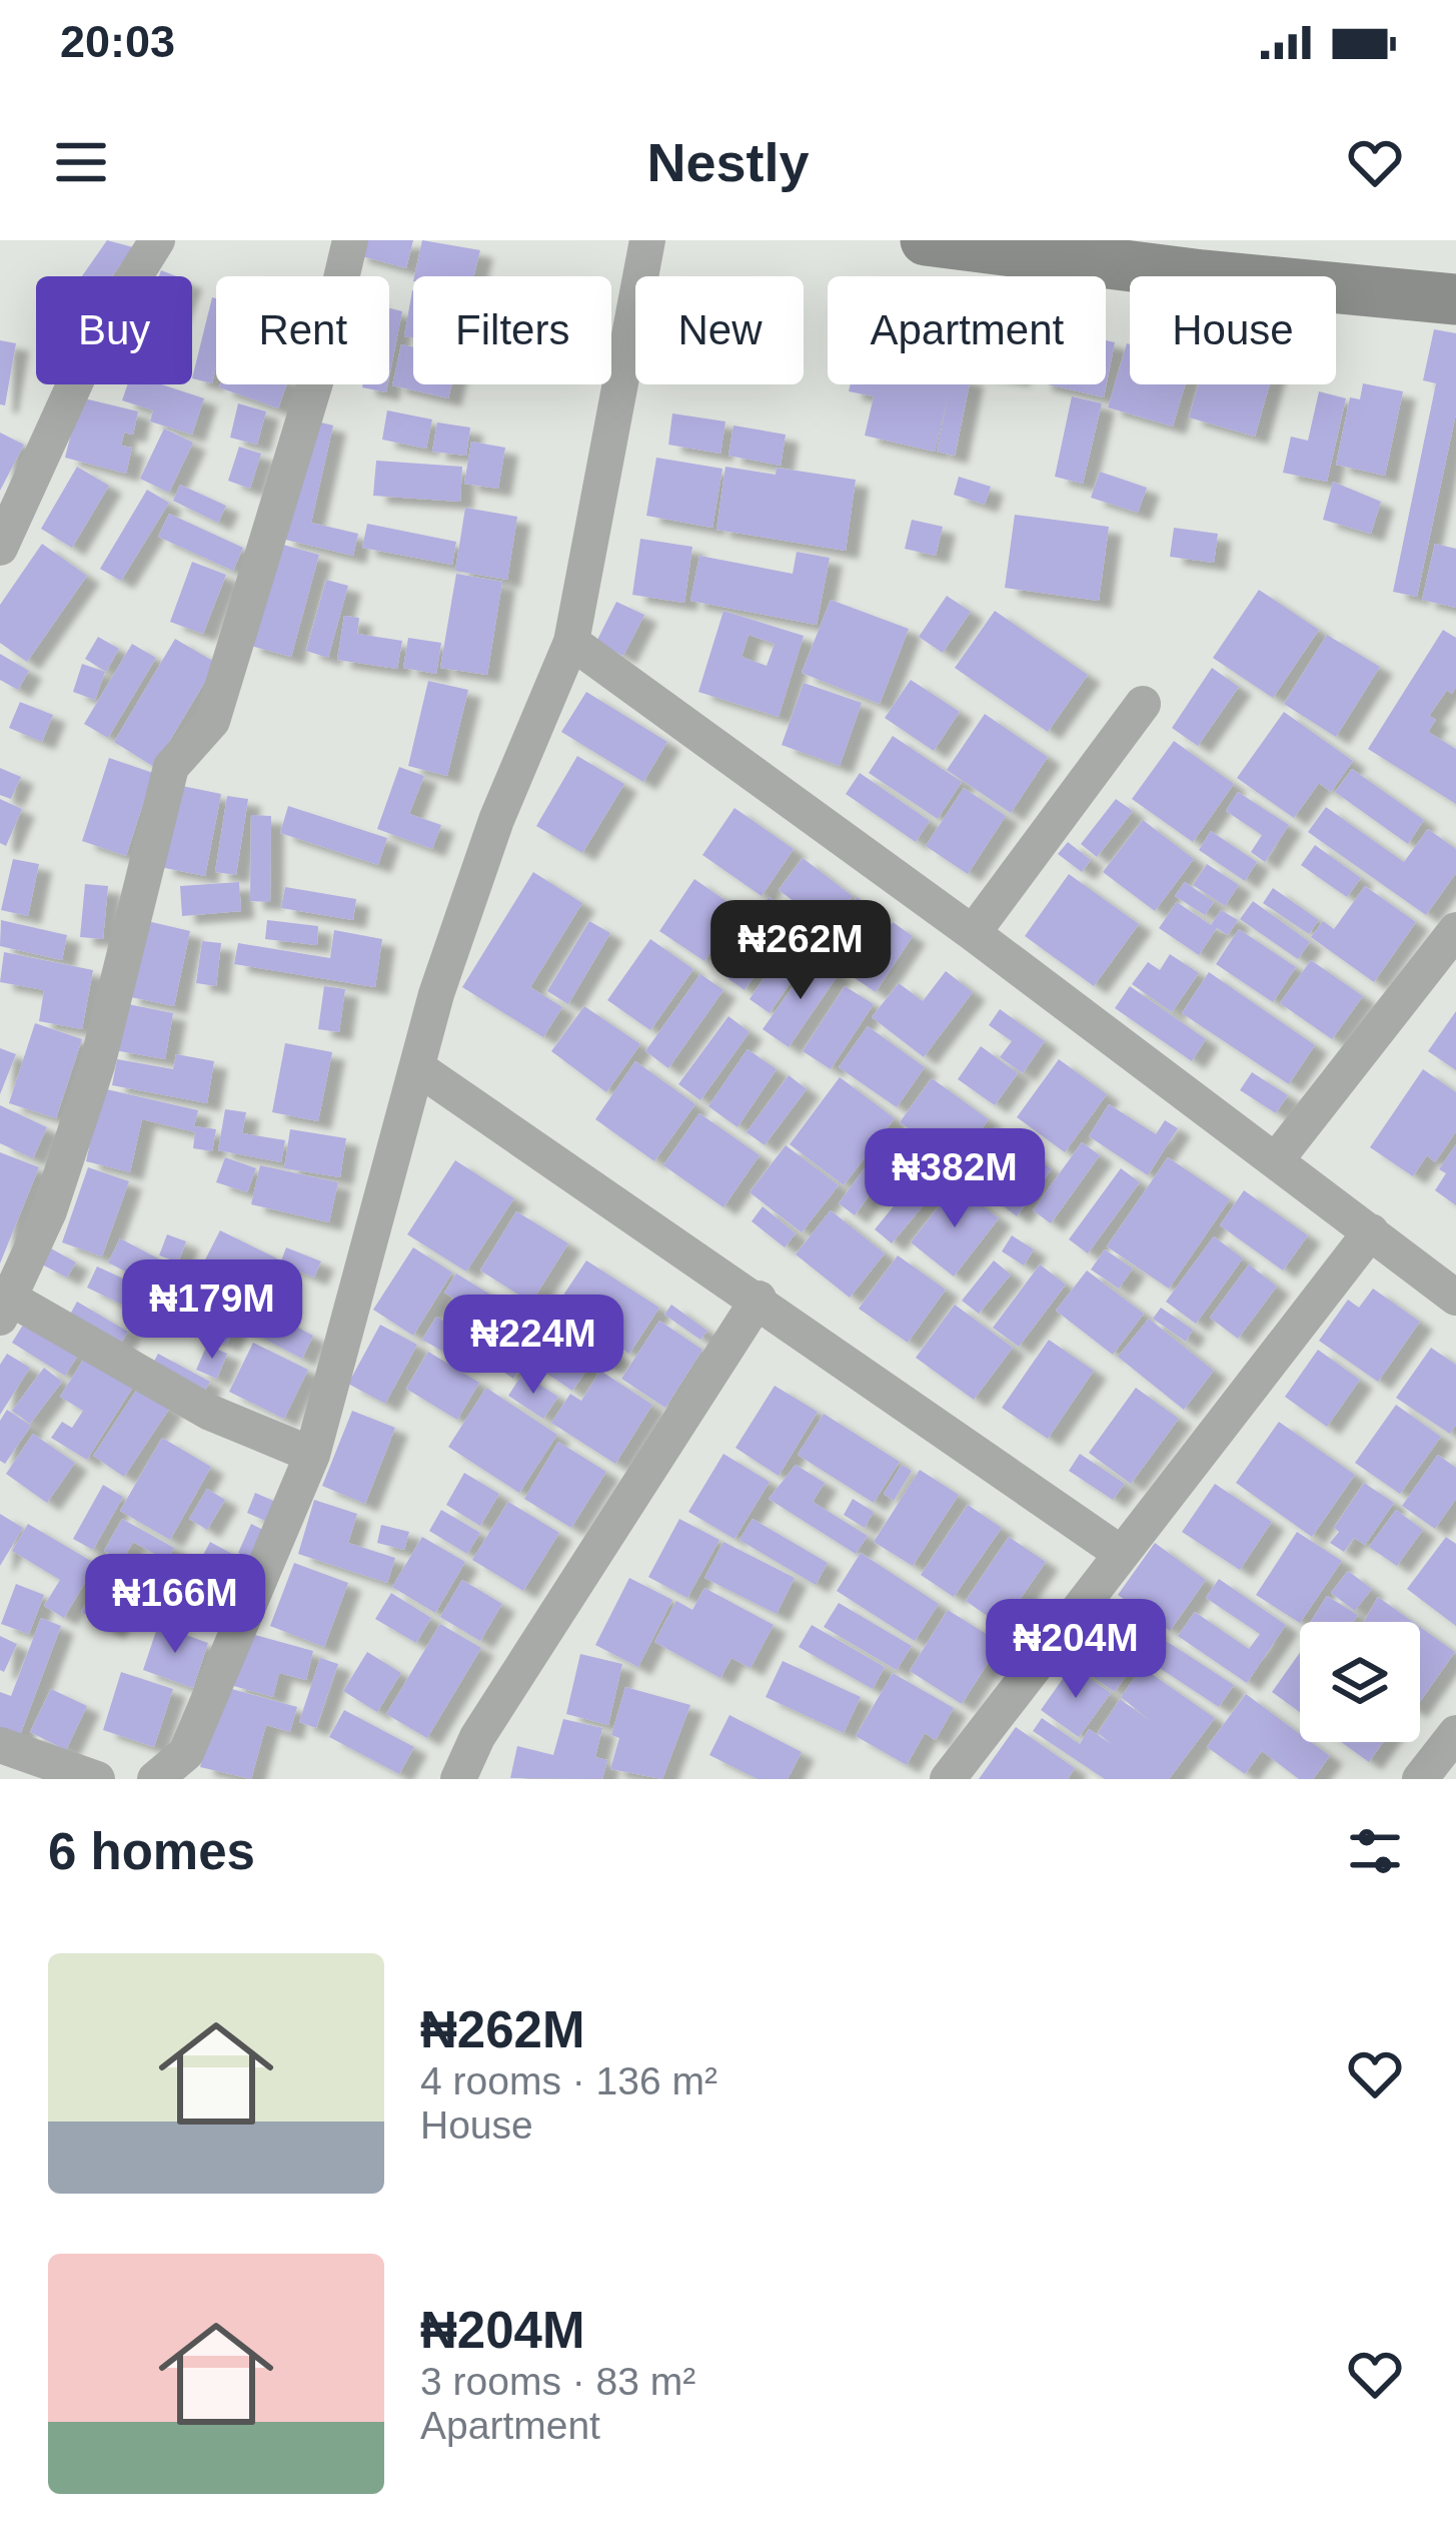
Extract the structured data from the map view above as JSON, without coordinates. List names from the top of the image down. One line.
{"page":{"status":"20:03","header":"Nestly","chip":["Buy","Rent","Filters","New","Apartment","House"],"price":["₦262M","₦382M","₦179M","₦224M","₦166M","₦204M"],"heading":"6 homes","list":[{"name":"₦262M","note":"4 rooms · 136 m² · House"},{"name":"₦204M","note":"3 rooms · 83 m² · Apartment"}]}}
